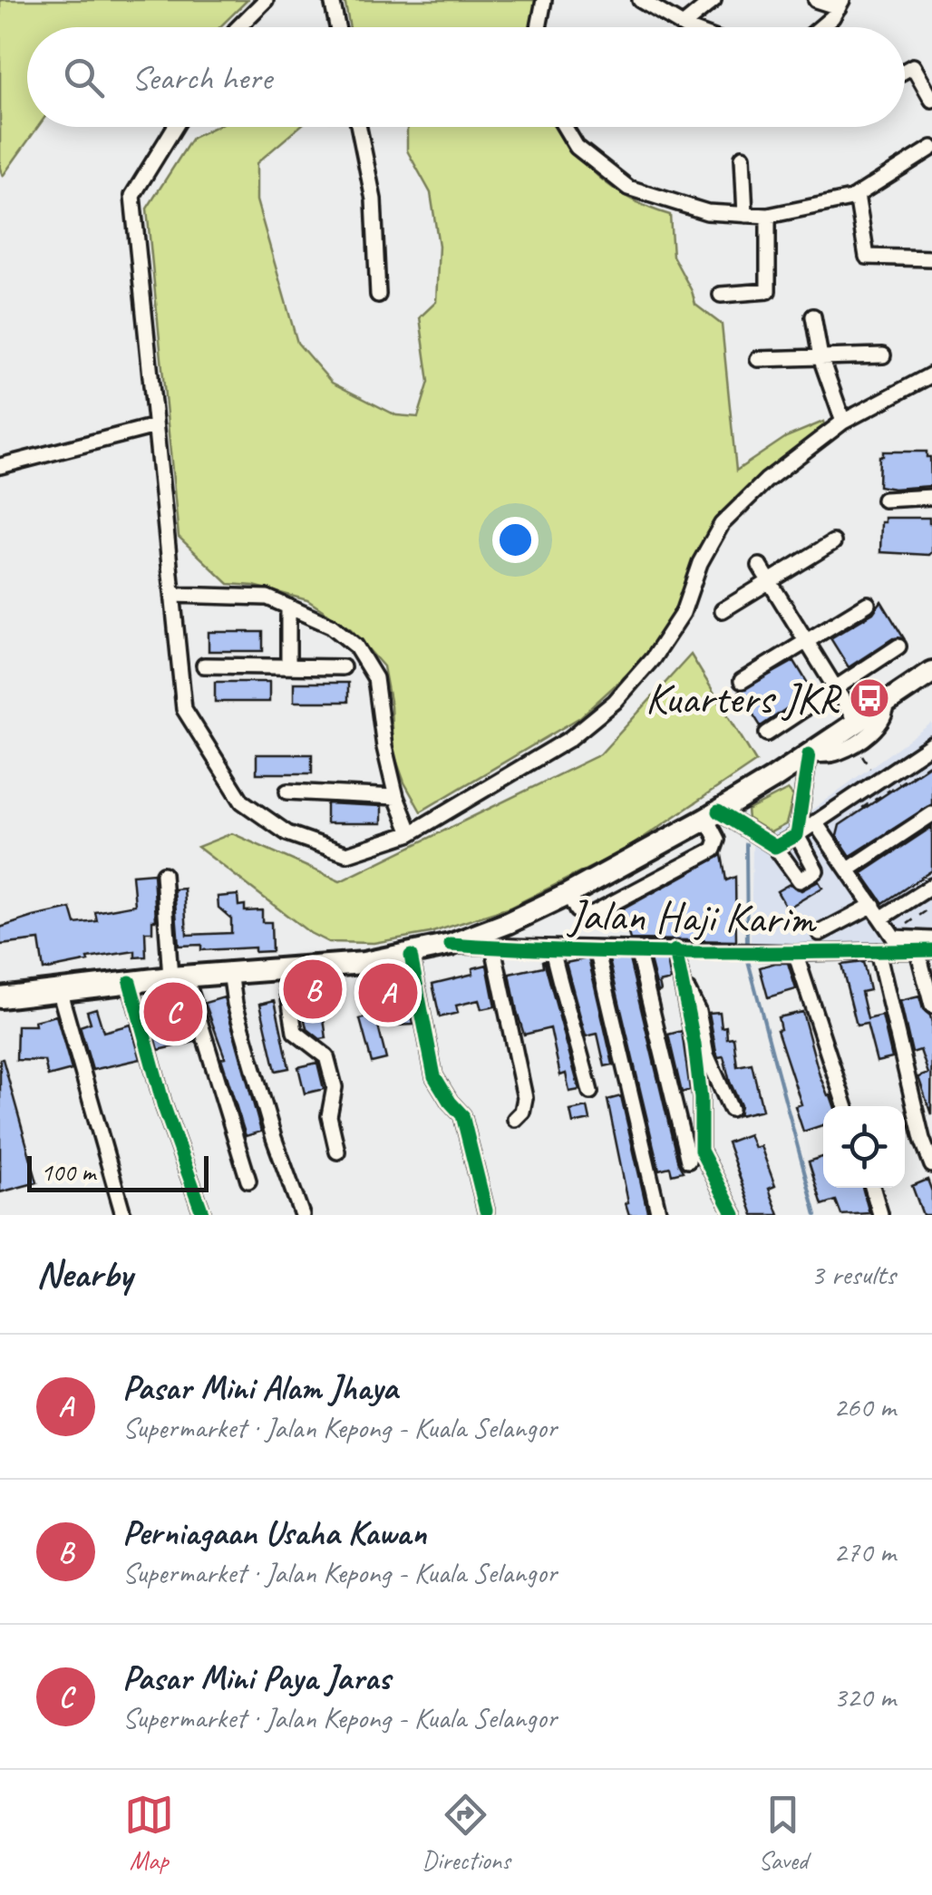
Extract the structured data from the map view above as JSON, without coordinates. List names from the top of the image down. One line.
{"streets":{"street":["Jalan Haji Karim"]},"places":{"bus stop":["Kuarters JKR"]},"scale_bar":"100 m","page":{"search":"Search here","pins":["B","A","C"],"scale":"100 m","heading":["Nearby","3 results"],"list":[{"mark":"A","name":"Pasar Mini Alam Jhaya","note":"Supermarket · Jalan Kepong - Kuala Selangor","value":"260 m"},{"mark":"B","name":"Perniagaan Usaha Kawan","note":"Supermarket · Jalan Kepong - Kuala Selangor","value":"270 m"},{"mark":"C","name":"Pasar Mini Paya Jaras","note":"Supermarket · Jalan Kepong - Kuala Selangor","value":"320 m"}],"nav":["Map","Directions","Saved"]}}
